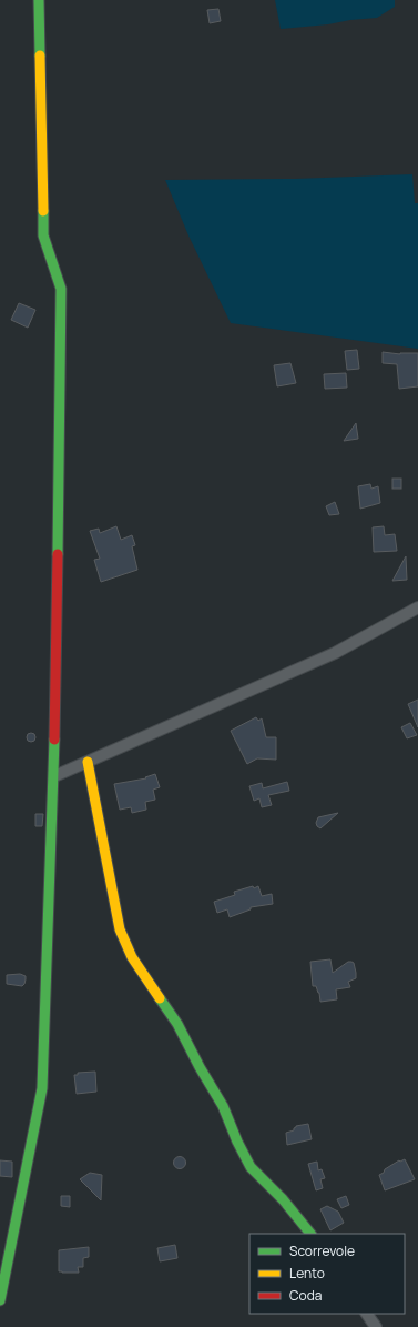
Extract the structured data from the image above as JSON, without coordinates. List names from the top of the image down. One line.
{"legend":["Scorrevole","Lento","Coda"]}
